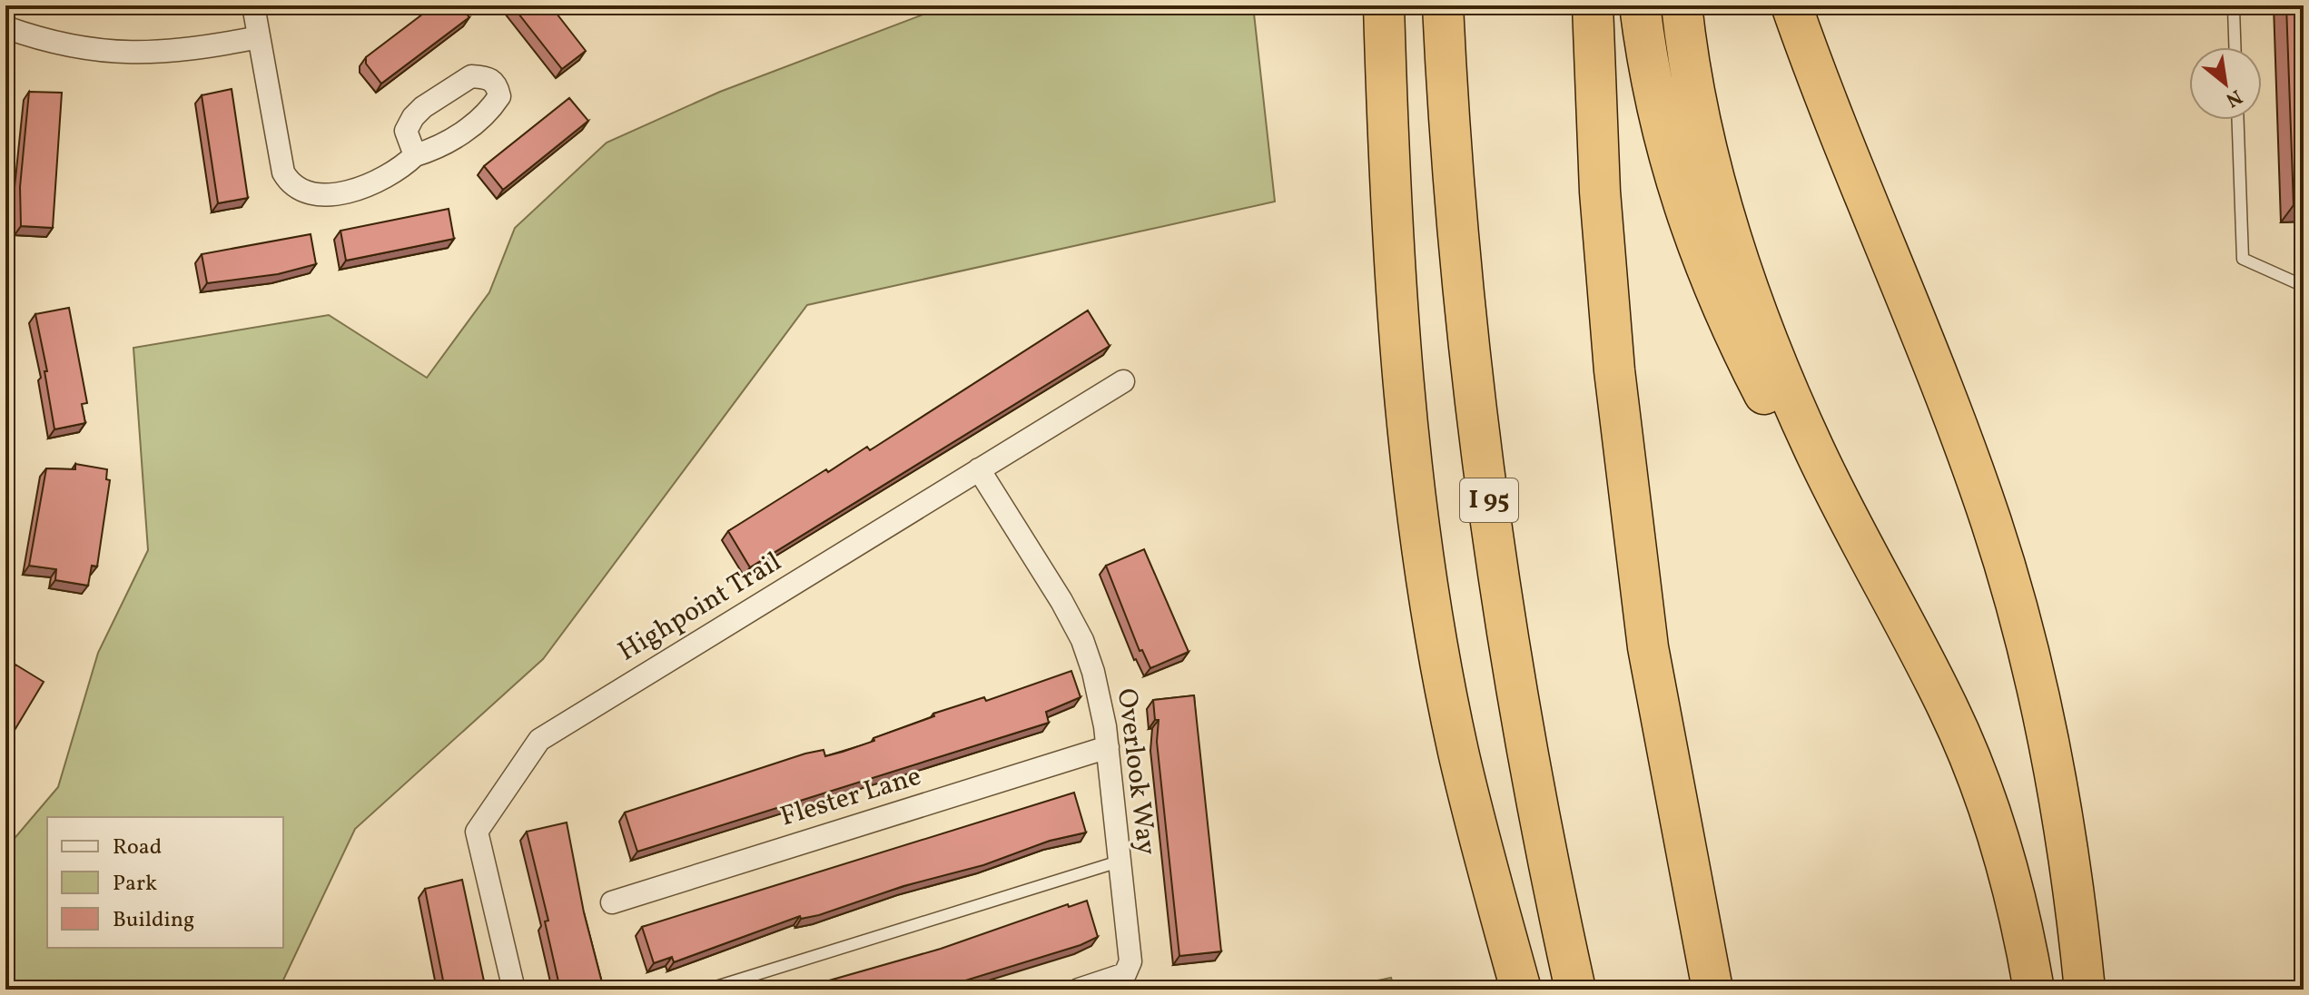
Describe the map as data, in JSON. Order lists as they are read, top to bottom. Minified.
{"streets":{"highway":["I 95"],"street":["Highpoint Trail","Overlook Way","Flester Lane"]},"crossings":[["Highpoint Trail","Overlook Way"],["Overlook Way","Flester Lane"]],"legend":["Road","Park","Building"],"north":"bottom right"}
